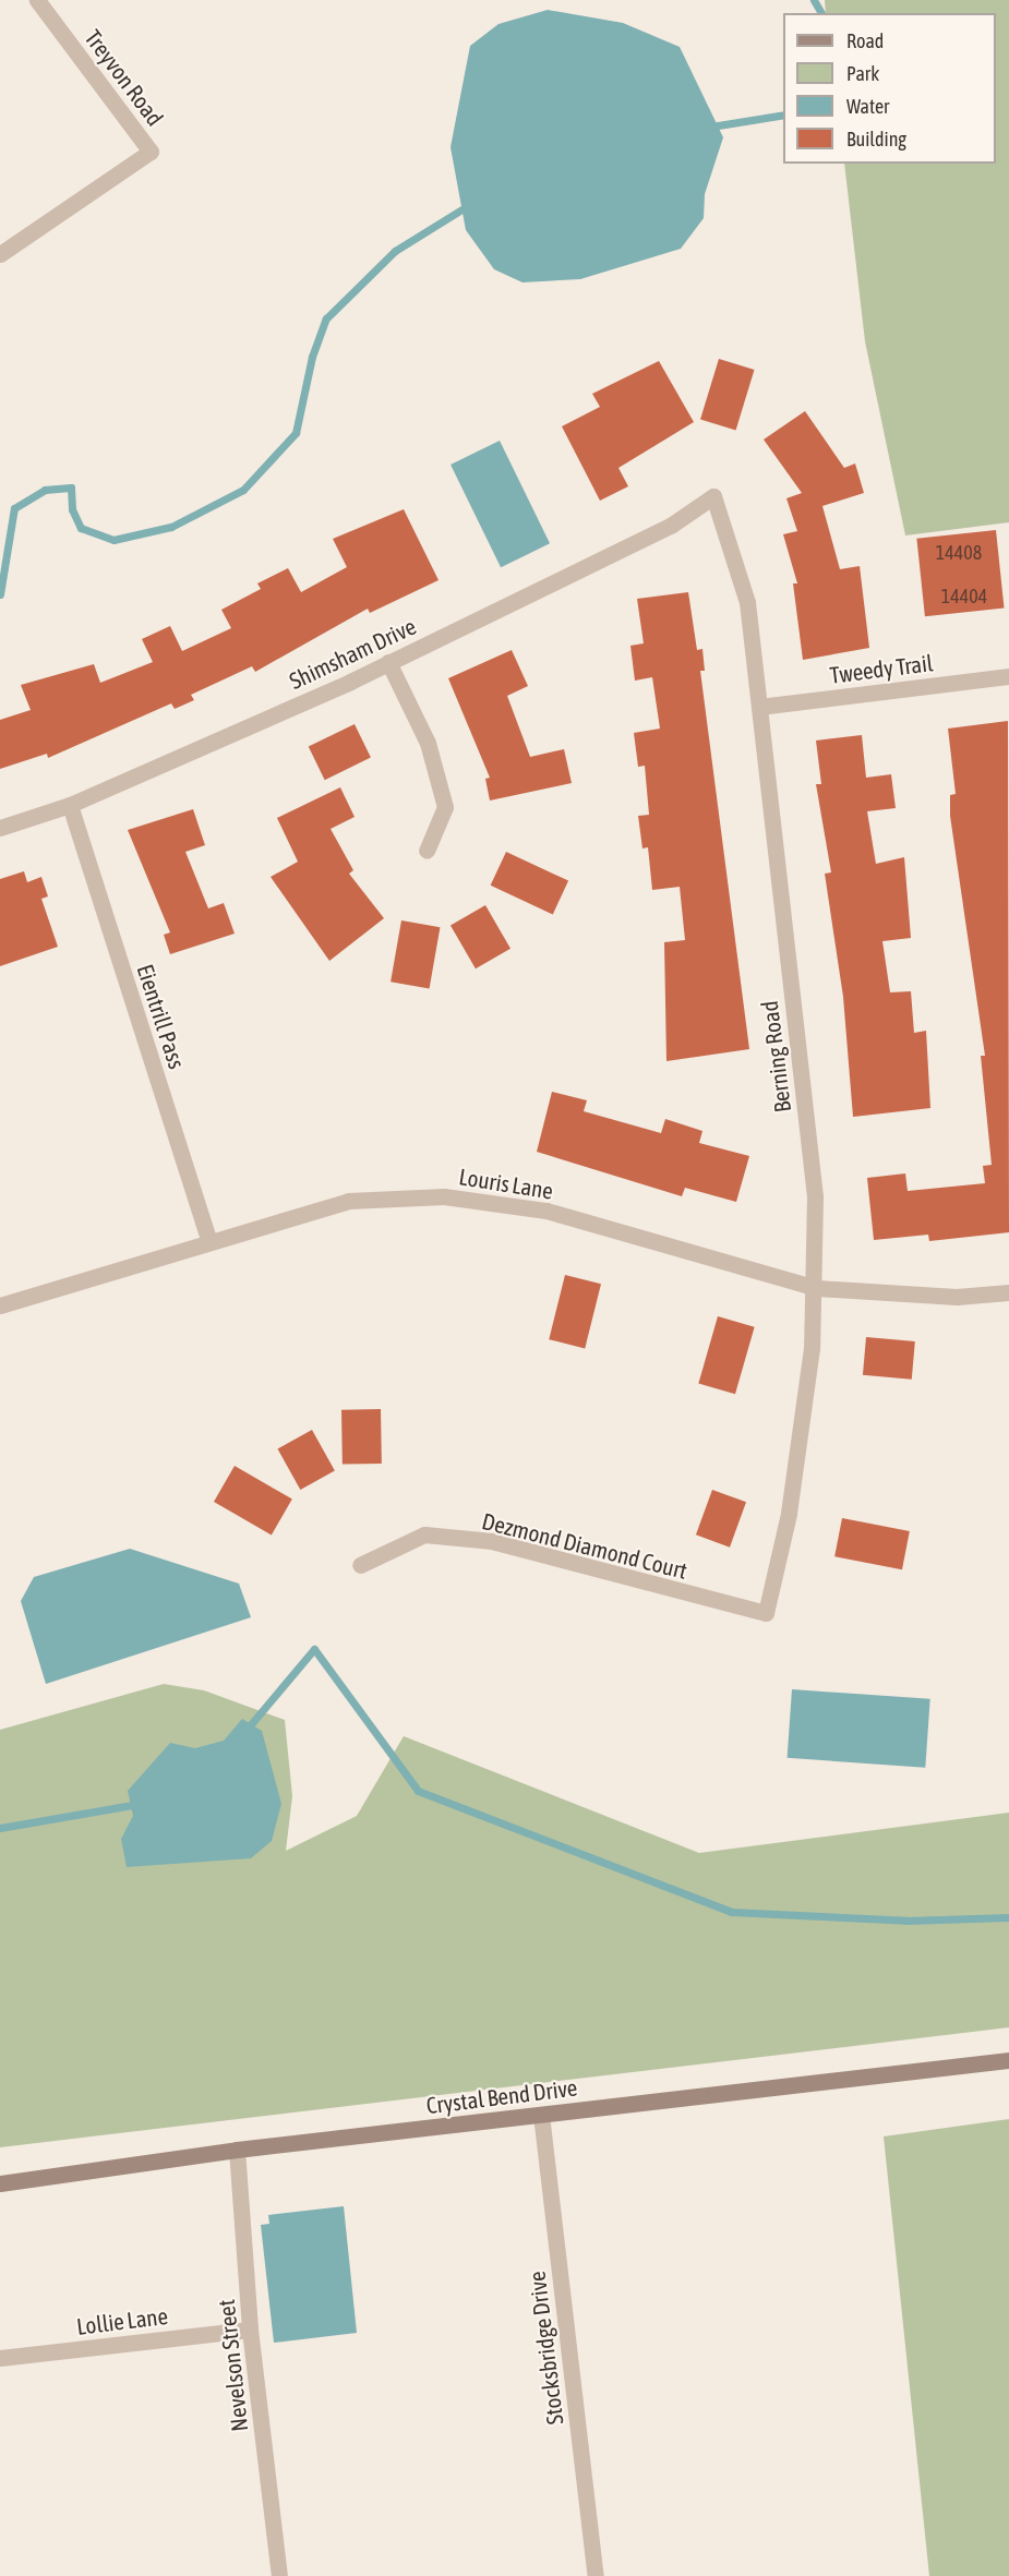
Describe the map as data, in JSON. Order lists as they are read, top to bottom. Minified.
{"streets":{"street":["Treyvon Road","Shimsham Drive","Tweedy Trail","Eientrill Pass","Berning Road","Louris Lane","Dezmond Diamond Court","Crystal Bend Drive","Lollie Lane","Stocksbridge Drive","Nevelson Street"]},"crossings":[["Shimsham Drive","Eientrill Pass"],["Shimsham Drive","Berning Road"],["Tweedy Trail","Berning Road"],["Eientrill Pass","Louris Lane"],["Berning Road","Louris Lane"],["Berning Road","Dezmond Diamond Court"],["Crystal Bend Drive","Stocksbridge Drive"],["Crystal Bend Drive","Nevelson Street"],["Lollie Lane","Nevelson Street"]],"house_numbers":["14408","14404"],"legend":["Road","Park","Water","Building"]}
